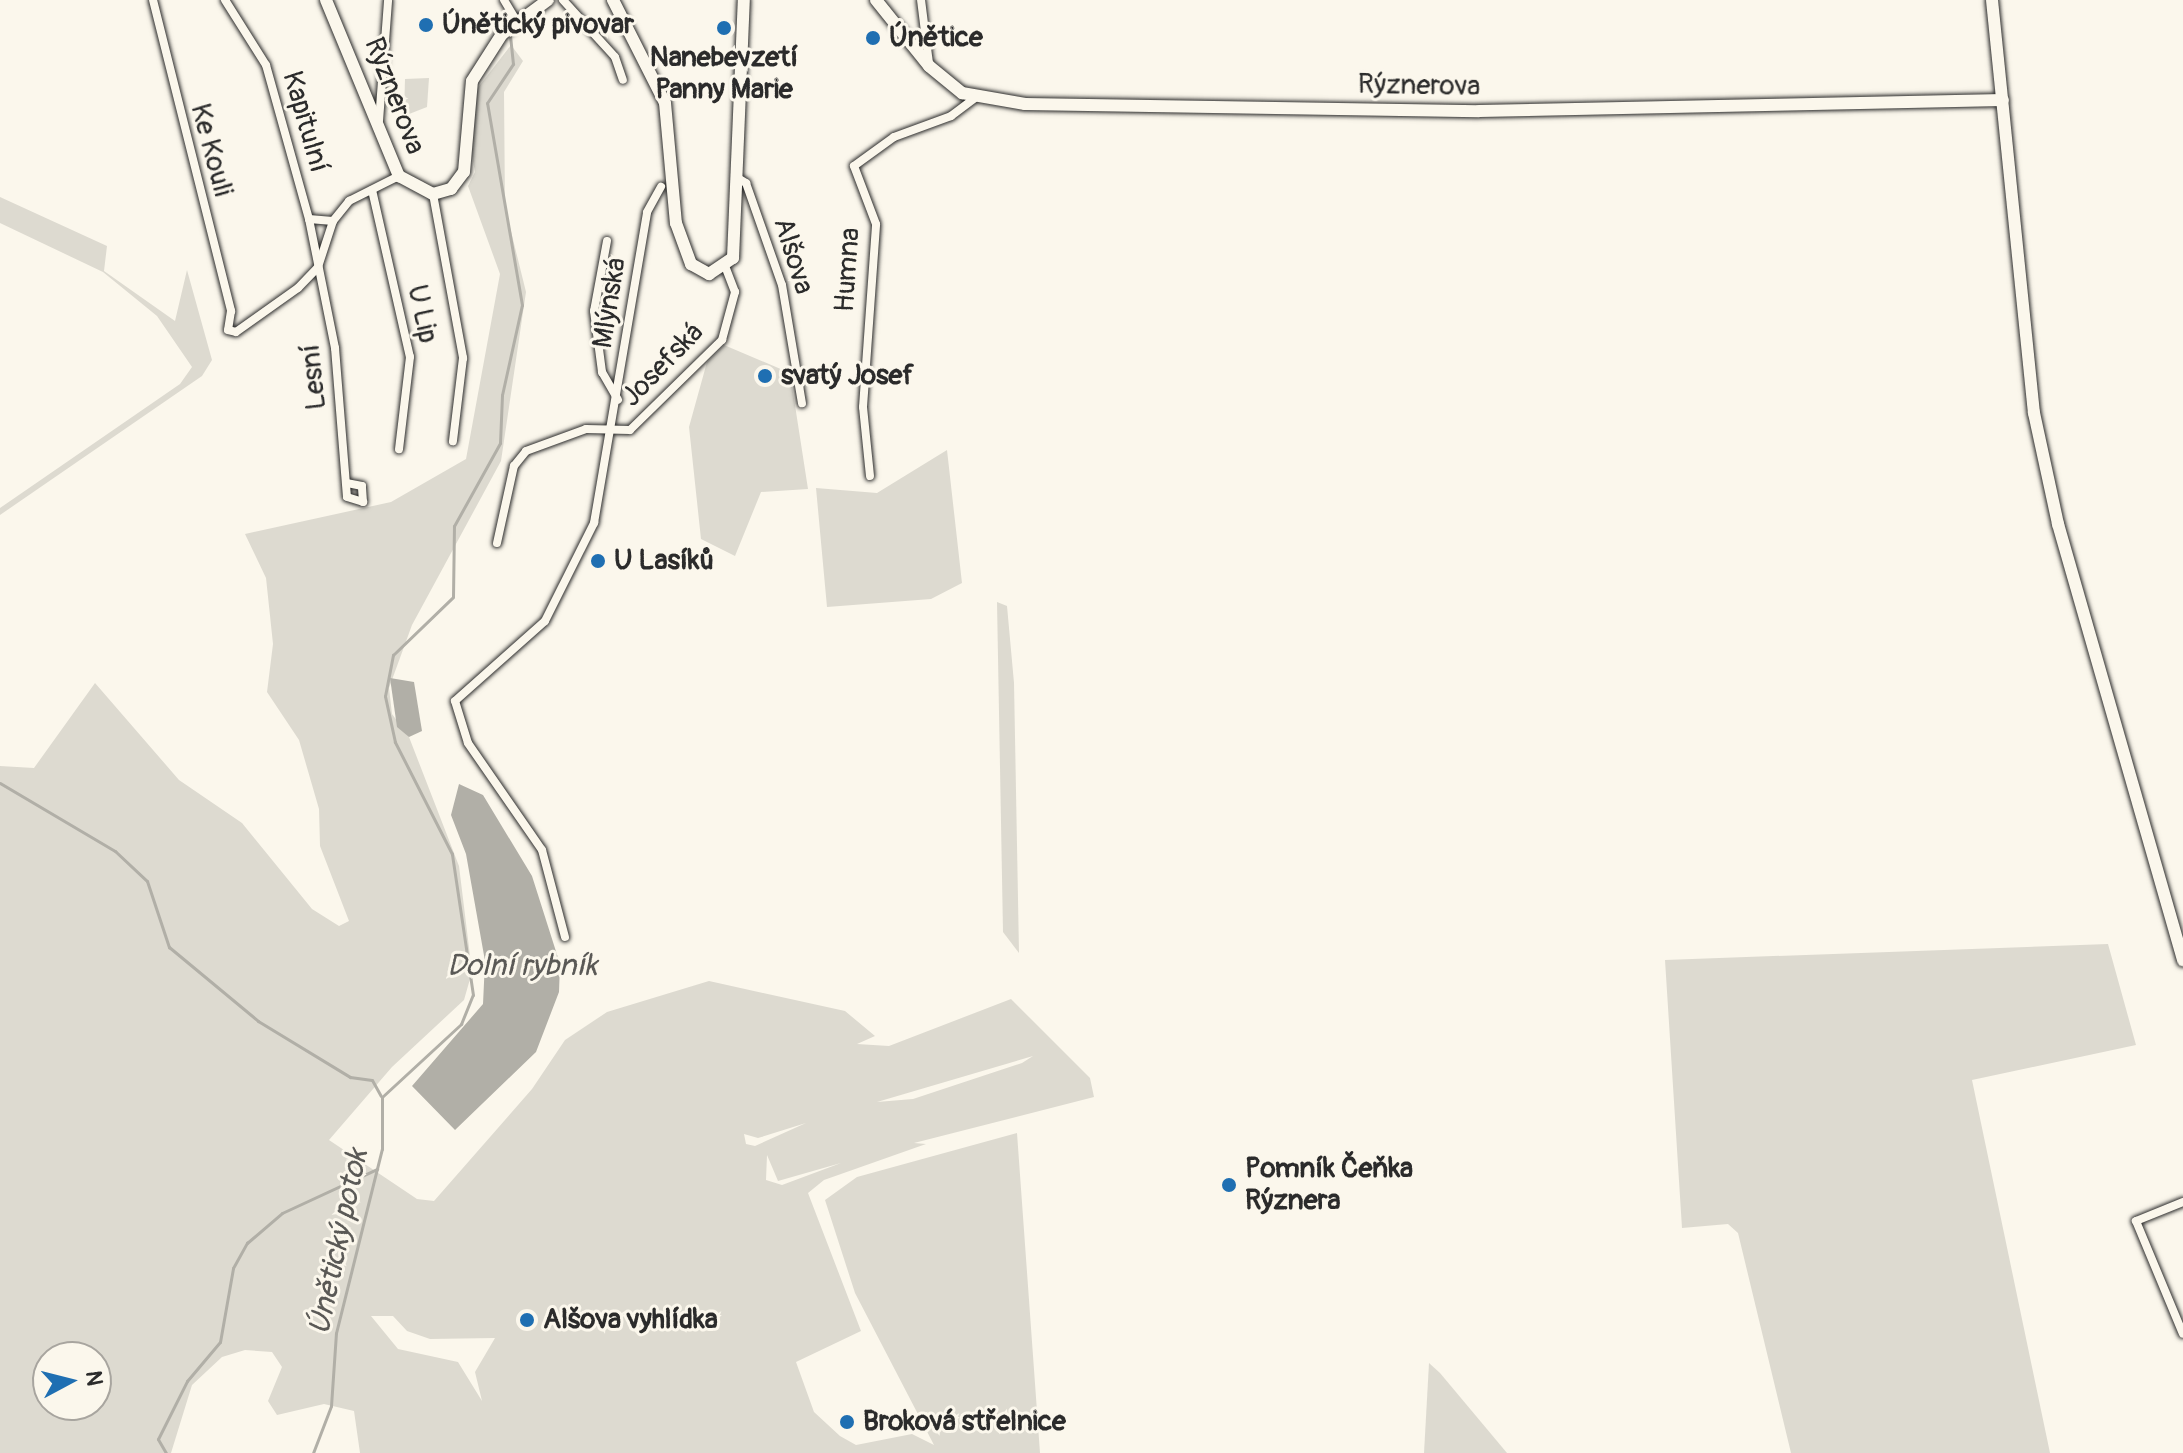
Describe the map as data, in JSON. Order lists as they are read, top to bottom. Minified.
{"streets":{"street":["Rýznerova","Kapitulní","Ke Kouli","Alšova","Humna","Mlýnská","U Lip","Josefská","Lesní"]},"crossings":[["Rýznerova","Humna"],["Kapitulní","Lesní"],["Mlýnská","Josefská"]],"water":["Dolní rybník","Únětický potok"],"places":["Únětický pivovar","Nanebevzetí Panny Marie","Únětice","svatý Josef","U Lasíků","Pomník Čeňka Rýznera","Alšova vyhlídka","Broková střelnice"],"north":"right"}
